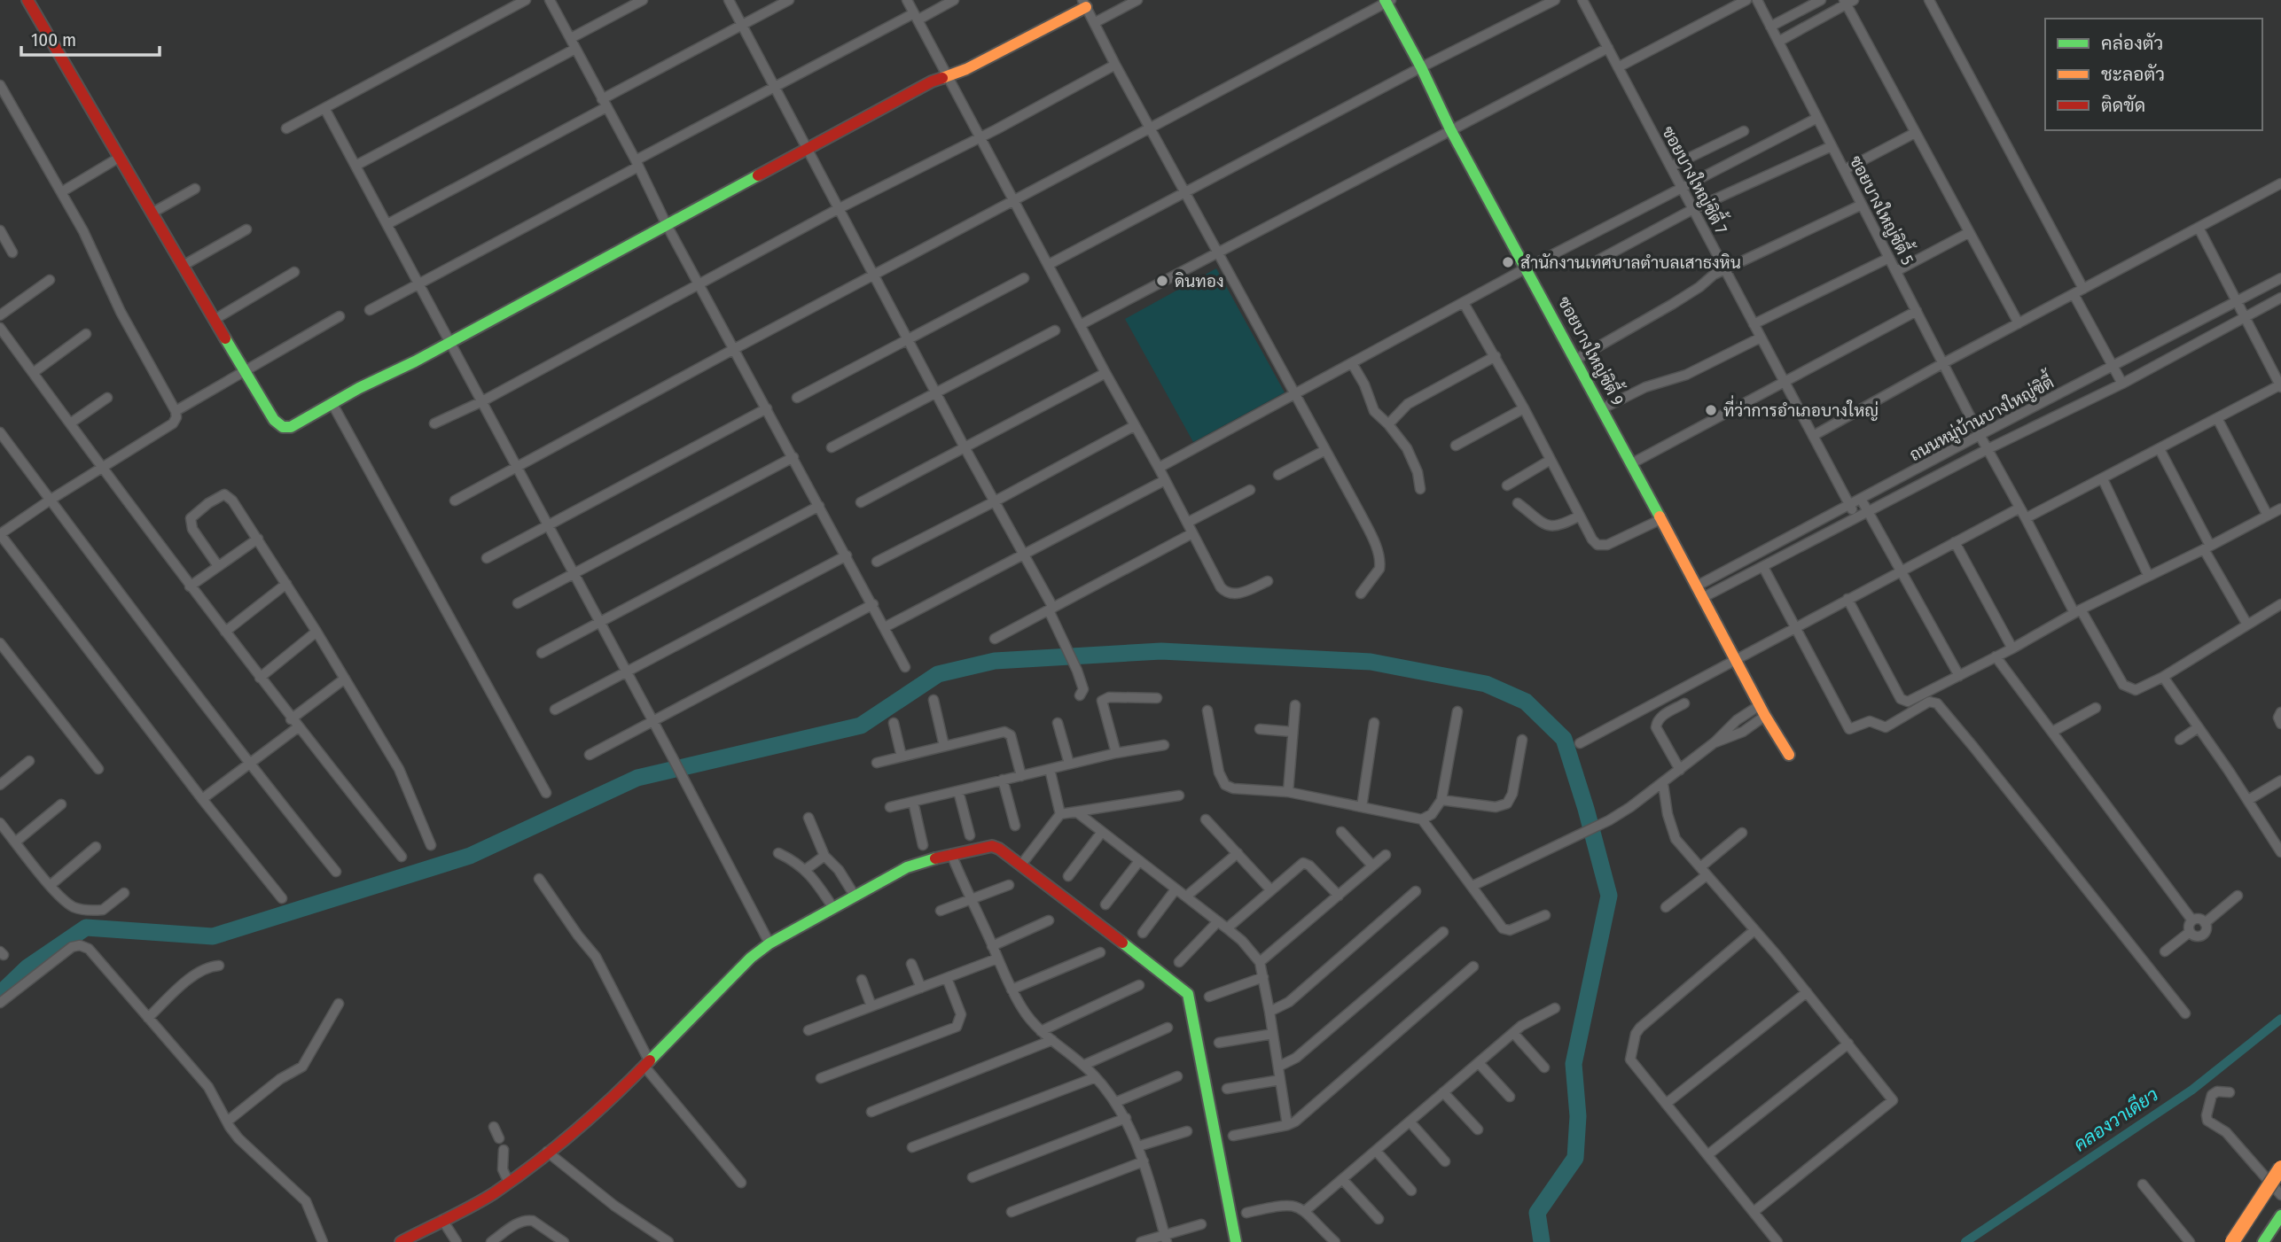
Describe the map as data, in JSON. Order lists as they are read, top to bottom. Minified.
{"streets":{"main road":["ซอยบางใหญ่ซิตี้ 9"],"street":["ซอยบางใหญ่ซิตี้ 7","ซอยบางใหญ่ซิตี้ 5","ถนนหมู่บ้านบางใหญ่ซิตี้"]},"crossings":[["ซอยบางใหญ่ซิตี้ 7","ถนนหมู่บ้านบางใหญ่ซิตี้"],["ซอยบางใหญ่ซิตี้ 5","ถนนหมู่บ้านบางใหญ่ซิตี้"],["ซอยบางใหญ่ซิตี้ 9","ถนนหมู่บ้านบางใหญ่ซิตี้"]],"water":["คลองวาเดียว"],"places":["สำนักงานเทศบาลตำบลเสาธงหิน","ดินทอง","ที่ว่าการอำเภอบางใหญ่"],"legend":["คล่องตัว","ชะลอตัว","ติดขัด"],"scale_bar":"100 m"}
